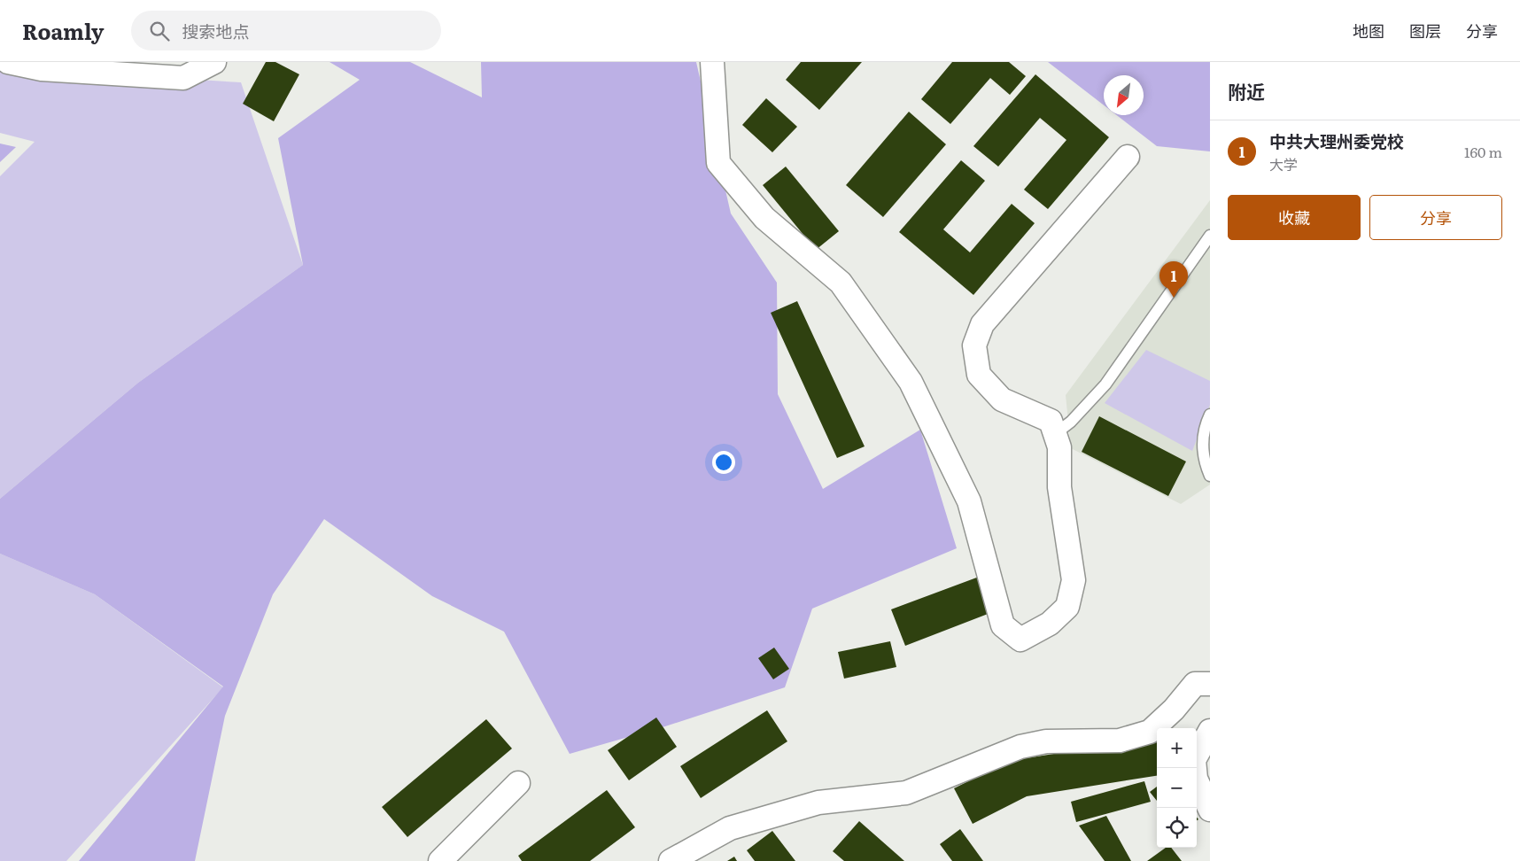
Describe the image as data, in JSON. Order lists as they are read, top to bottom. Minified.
{"north":"bottom left","page":{"header":"Roamly","search":"搜索地点","nav":["地图","图层","分享"],"heading":"附近","list":[{"mark":"1","name":"中共大理州委党校","note":"大学","value":"160 m"}],"buttons":["收藏","分享"],"pins":"1","map_buttons":["+","−"]}}
